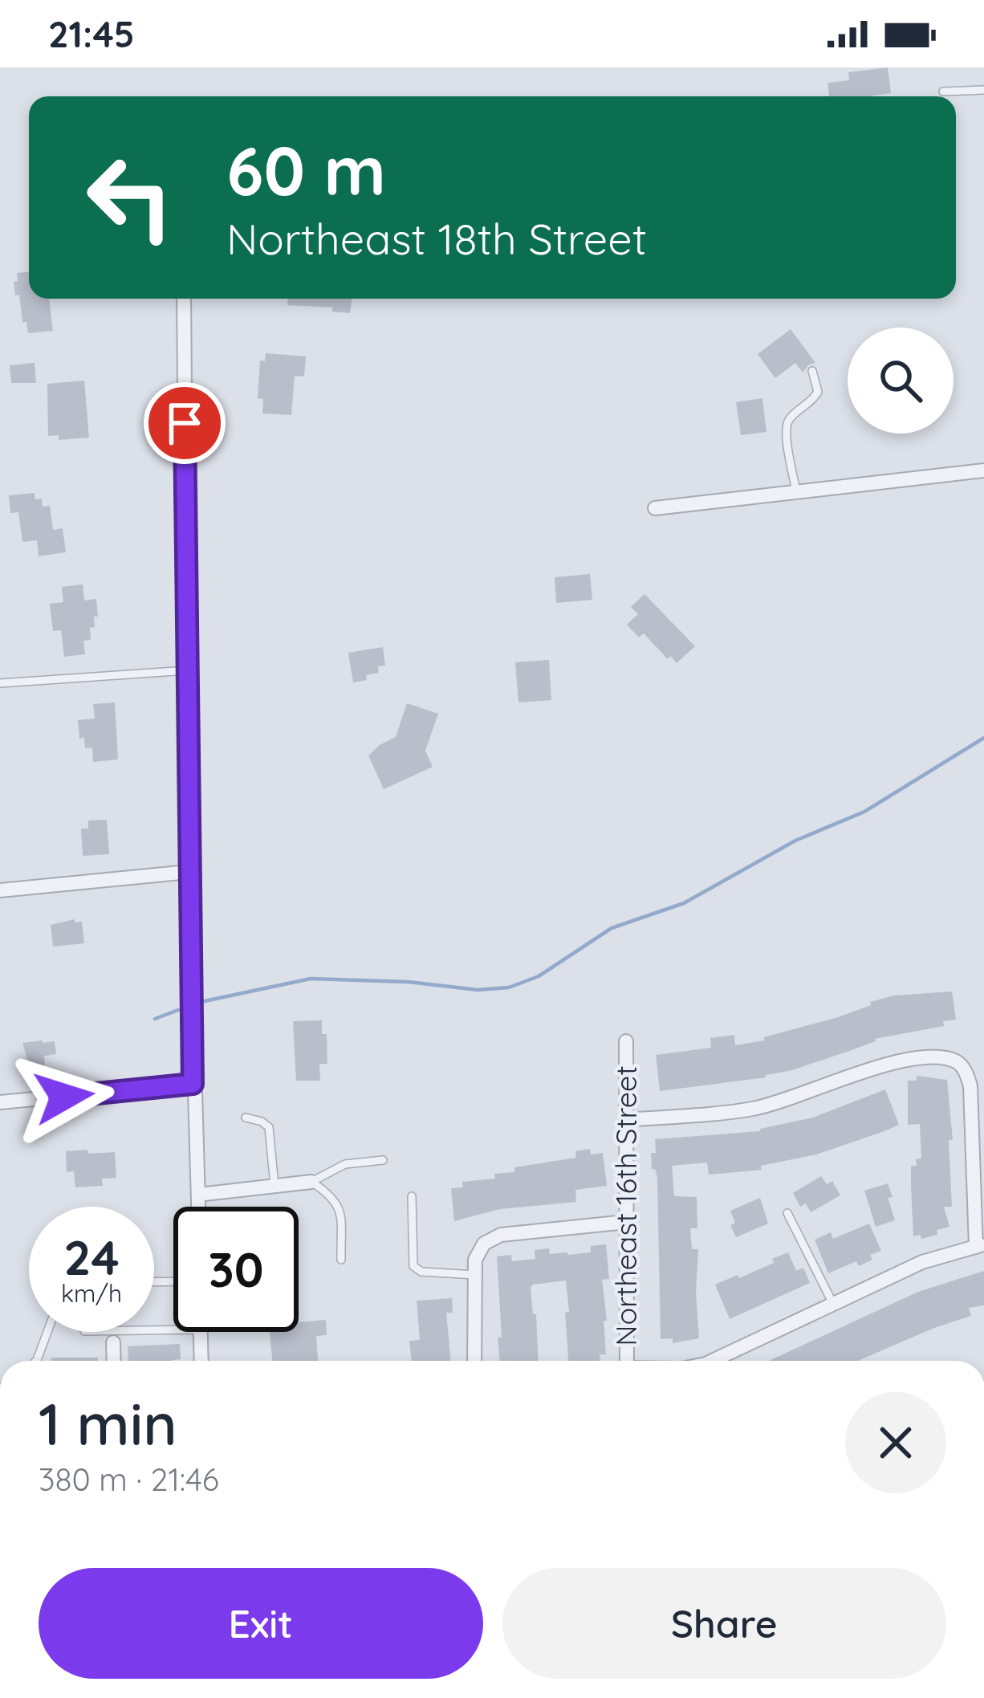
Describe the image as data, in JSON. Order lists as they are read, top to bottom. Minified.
{"streets":{"street":["Northeast 16th Street"]},"page":{"status":"21:45","turn":["60 m","Northeast 18th Street"],"speed":"24 km/h","limit":"30","heading":["1 min","380 m · 21:46"],"buttons":["Exit","Share"]}}
